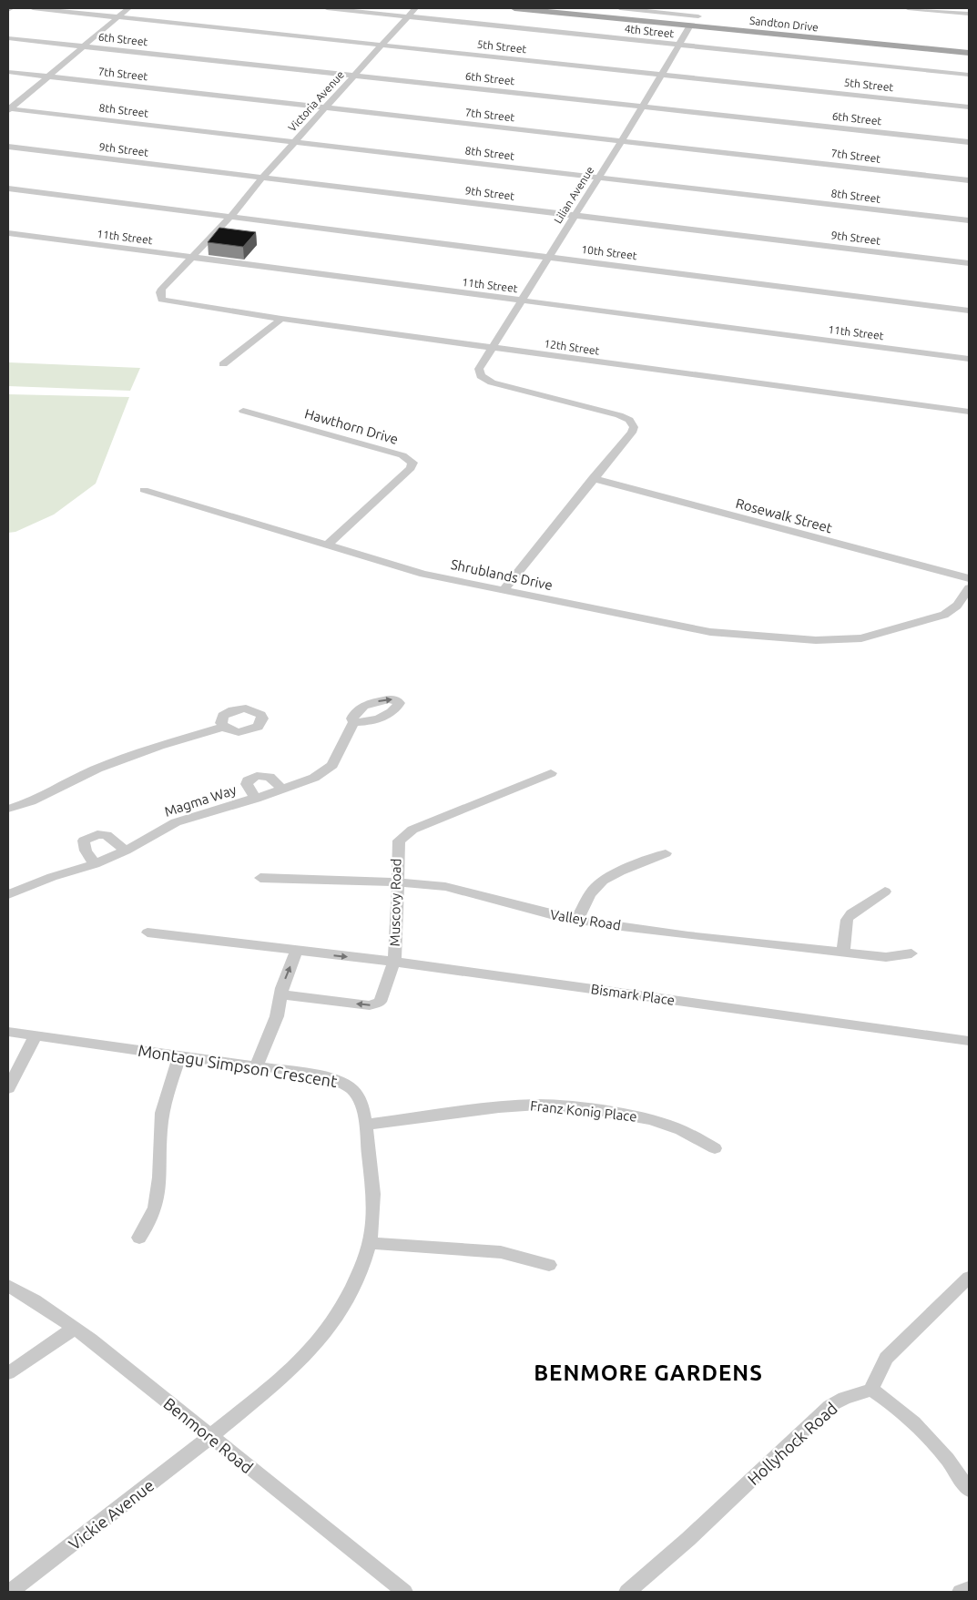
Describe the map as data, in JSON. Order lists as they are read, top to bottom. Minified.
{"streets":{"main road":["Sandton Drive"],"street":["4th Street","6th Street","5th Street","7th Street","Victoria Avenue","8th Street","9th Street","Lilian Avenue","11th Street","10th Street","12th Street","Hawthorn Drive","Rosewalk Street","Shrublands Drive","Magma Way","Muscovy Road","Valley Road","Bismark Place","Montagu Simpson Crescent","Franz Konig Place","Benmore Road","Hollyhock Road","Vickie Avenue"]},"crossings":[["Sandton Drive","Lilian Avenue"],["4th Street","Victoria Avenue"],["4th Street","Lilian Avenue"],["6th Street","Victoria Avenue"],["6th Street","Lilian Avenue"],["5th Street","Victoria Avenue"],["5th Street","Lilian Avenue"],["7th Street","Victoria Avenue"],["7th Street","Lilian Avenue"],["Victoria Avenue","8th Street"],["Victoria Avenue","9th Street"],["Victoria Avenue","11th Street"],["Victoria Avenue","10th Street"],["Victoria Avenue","12th Street"],["8th Street","Lilian Avenue"],["9th Street","Lilian Avenue"],["Lilian Avenue","11th Street"],["Lilian Avenue","10th Street"],["Lilian Avenue","12th Street"],["Hawthorn Drive","Shrublands Drive"],["Muscovy Road","Valley Road"],["Muscovy Road","Bismark Place"],["Montagu Simpson Crescent","Franz Konig Place"],["Montagu Simpson Crescent","Benmore Road"],["Montagu Simpson Crescent","Vickie Avenue"],["Benmore Road","Vickie Avenue"]],"districts":["BENMORE GARDENS"]}
